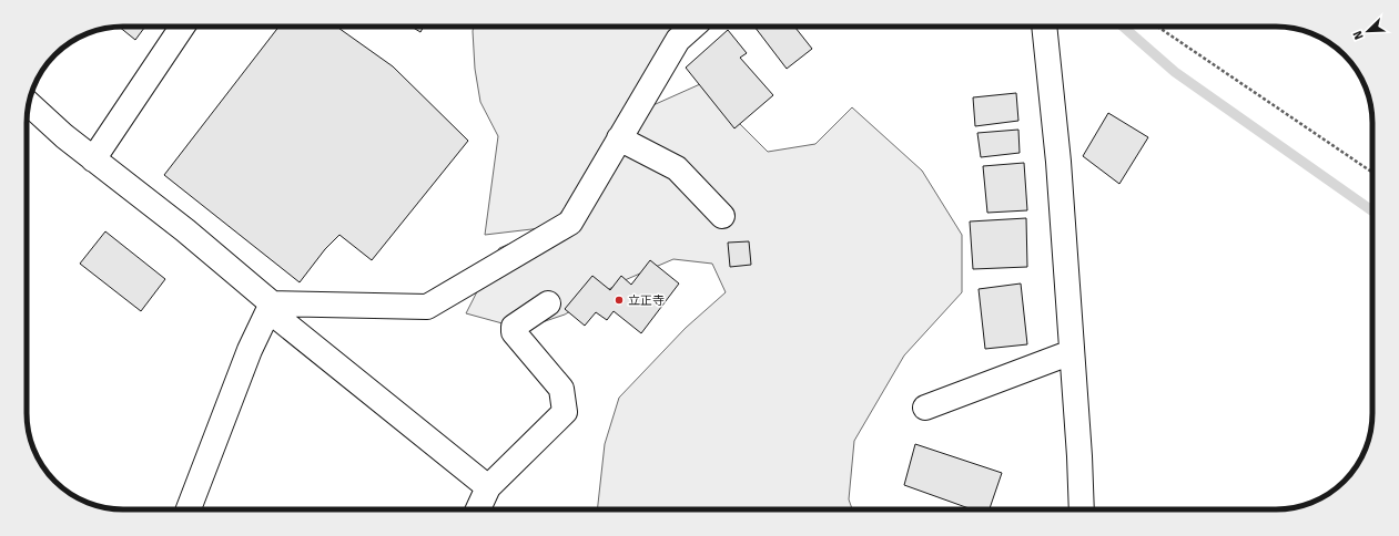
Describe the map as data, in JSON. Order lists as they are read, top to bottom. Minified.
{"places":["立正寺"],"north":"bottom left"}
